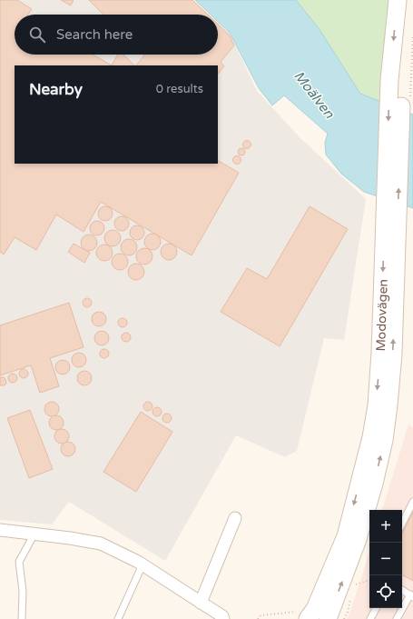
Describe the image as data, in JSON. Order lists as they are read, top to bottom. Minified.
{"streets":{"main road":["Modovägen"]},"water":["Moälven"],"page":{"search":"Search here","heading":["Nearby","0 results"],"map_buttons":["+","−"]}}
